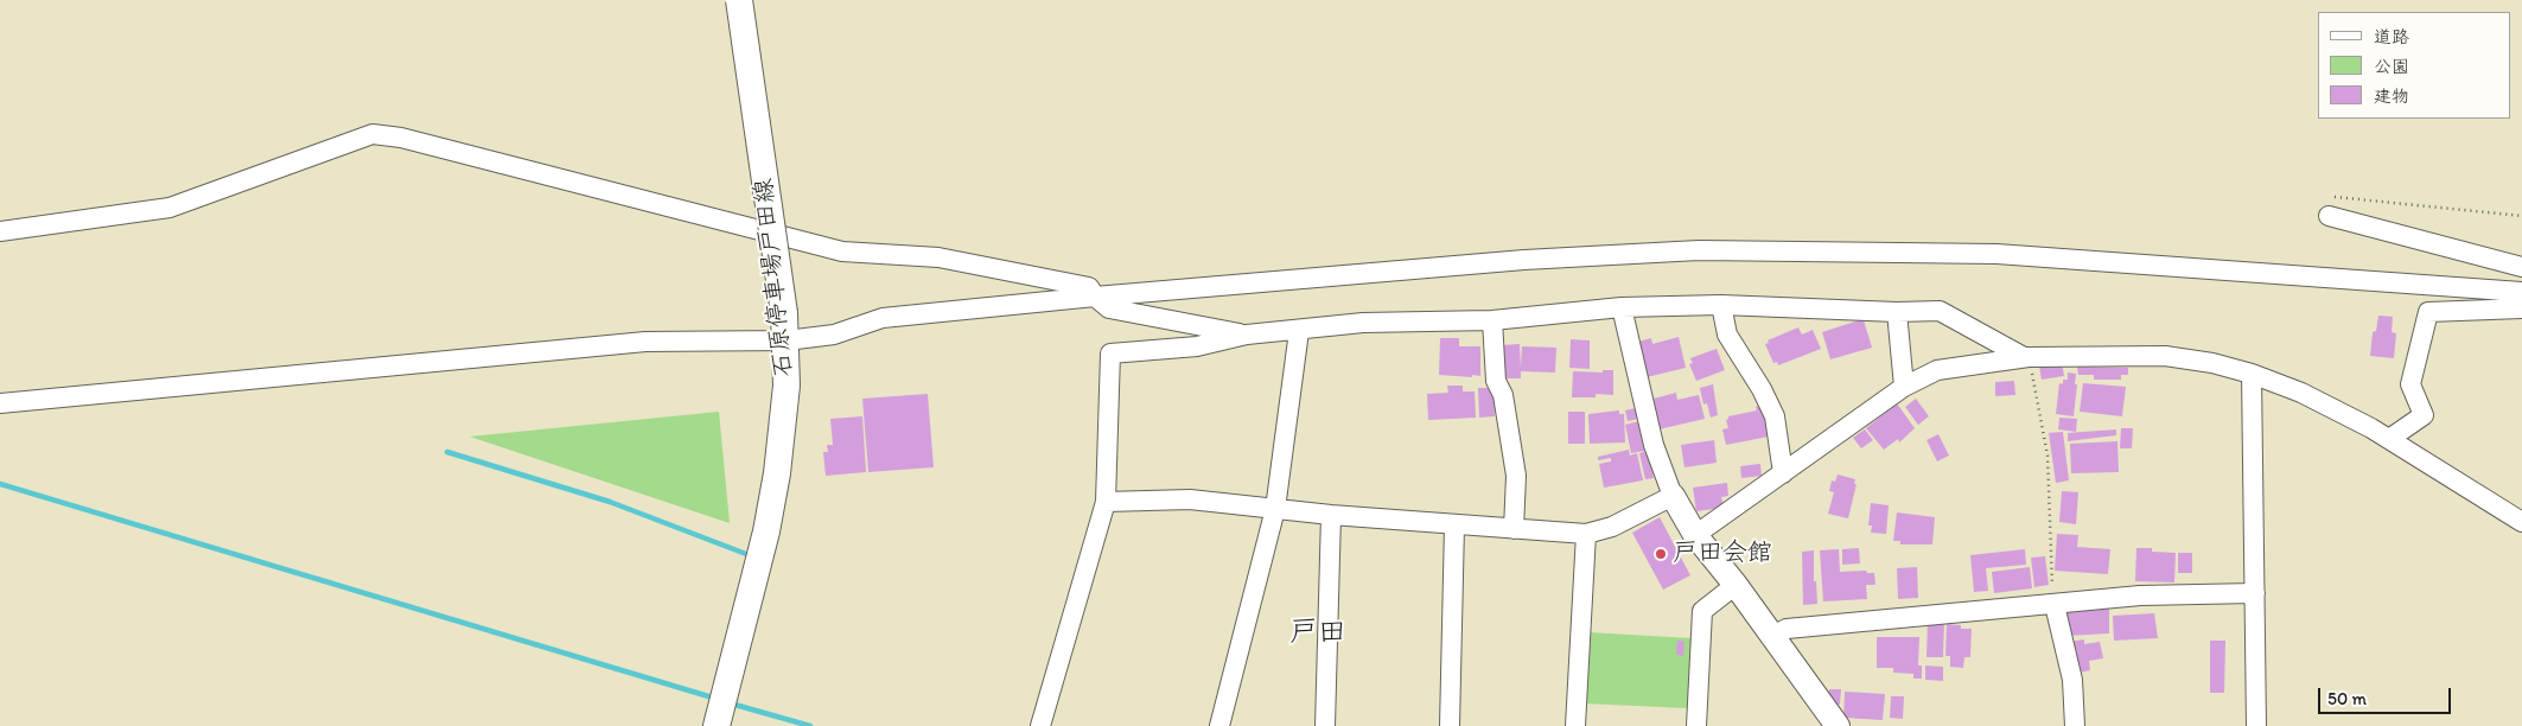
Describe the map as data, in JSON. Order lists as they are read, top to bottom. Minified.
{"streets":{"main road":["石原停車場戸田線"]},"districts":["戸田"],"places":["戸田会館"],"legend":["道路","公園","建物"],"scale_bar":"50 m"}
